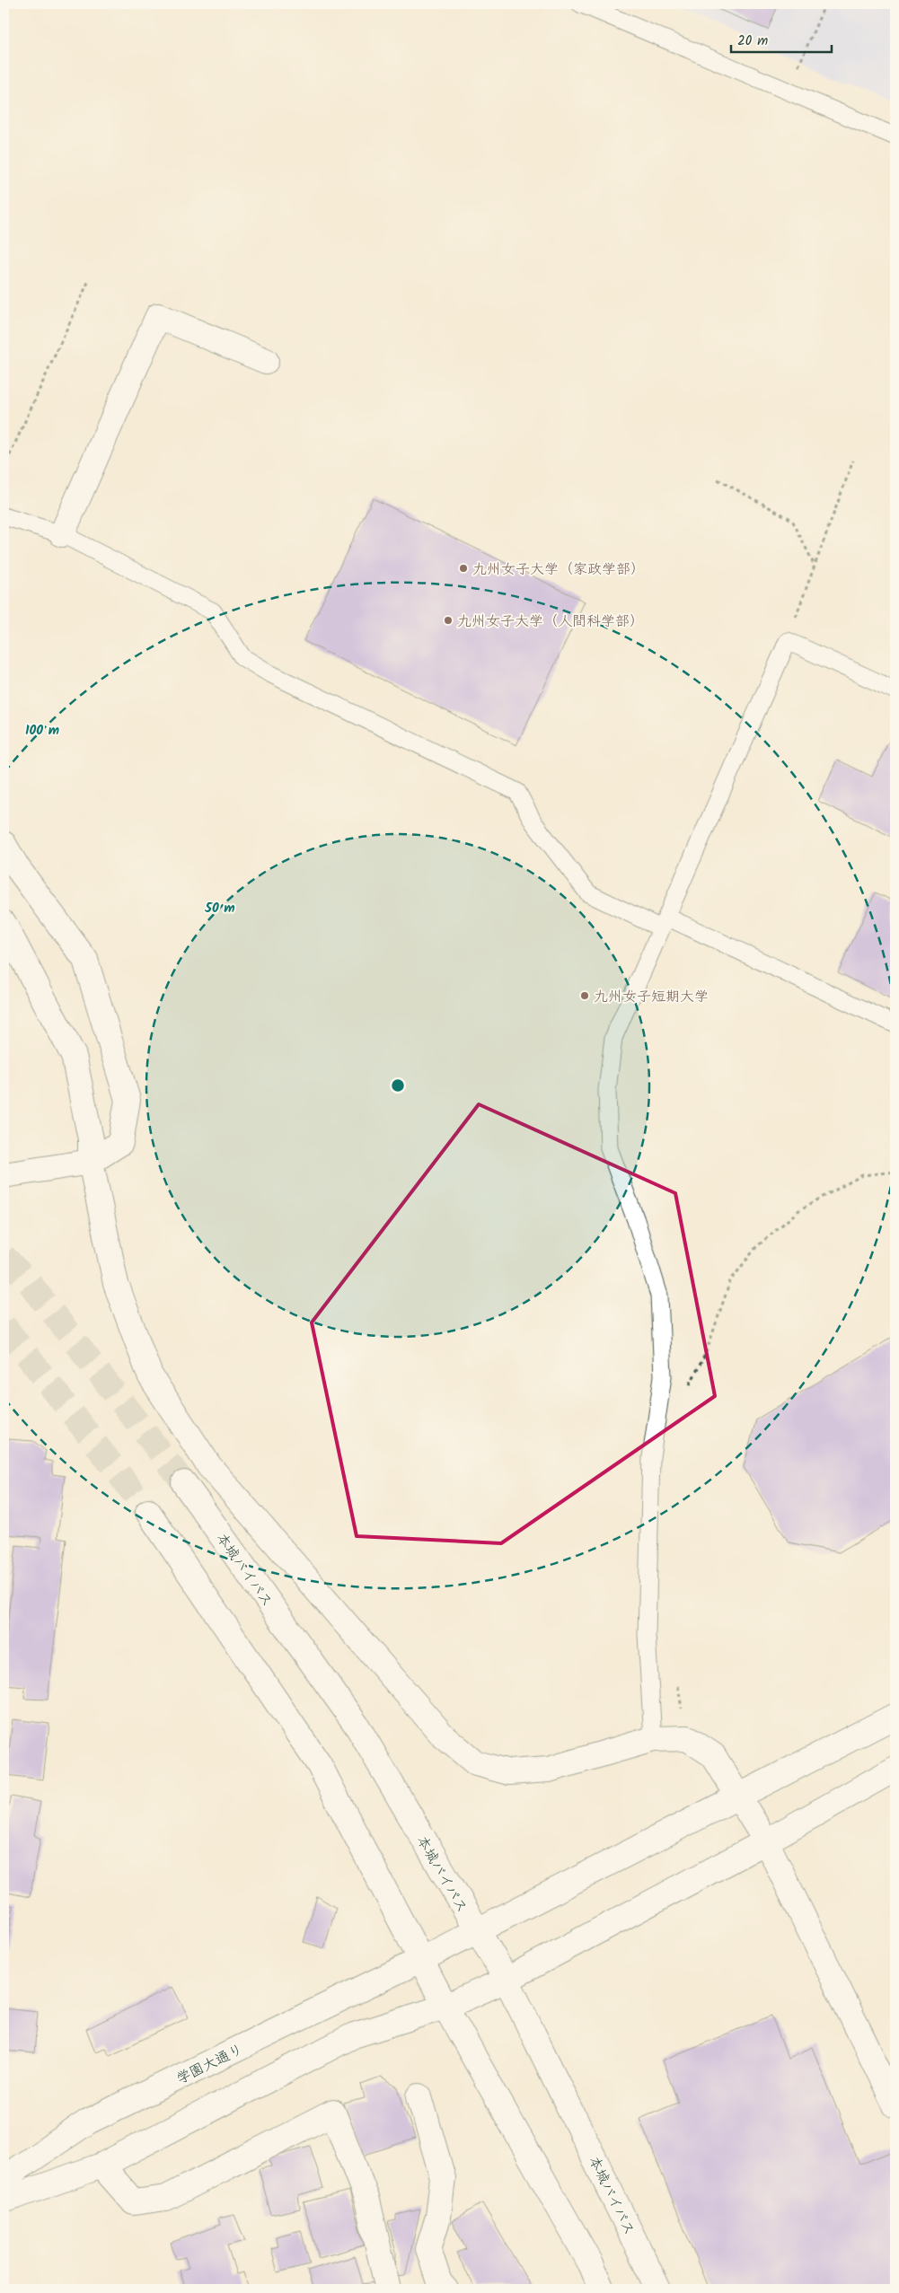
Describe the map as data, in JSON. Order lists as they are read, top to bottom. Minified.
{"streets":{"main road":["本城バイパス","学園大通り"]},"crossings":[["本城バイパス","学園大通り"]],"places":["九州女子大学（家政学部）","九州女子大学（人間科学部）","九州女子短期大学"],"scale_bar":"20 m","rings":["100 m","50 m"]}
